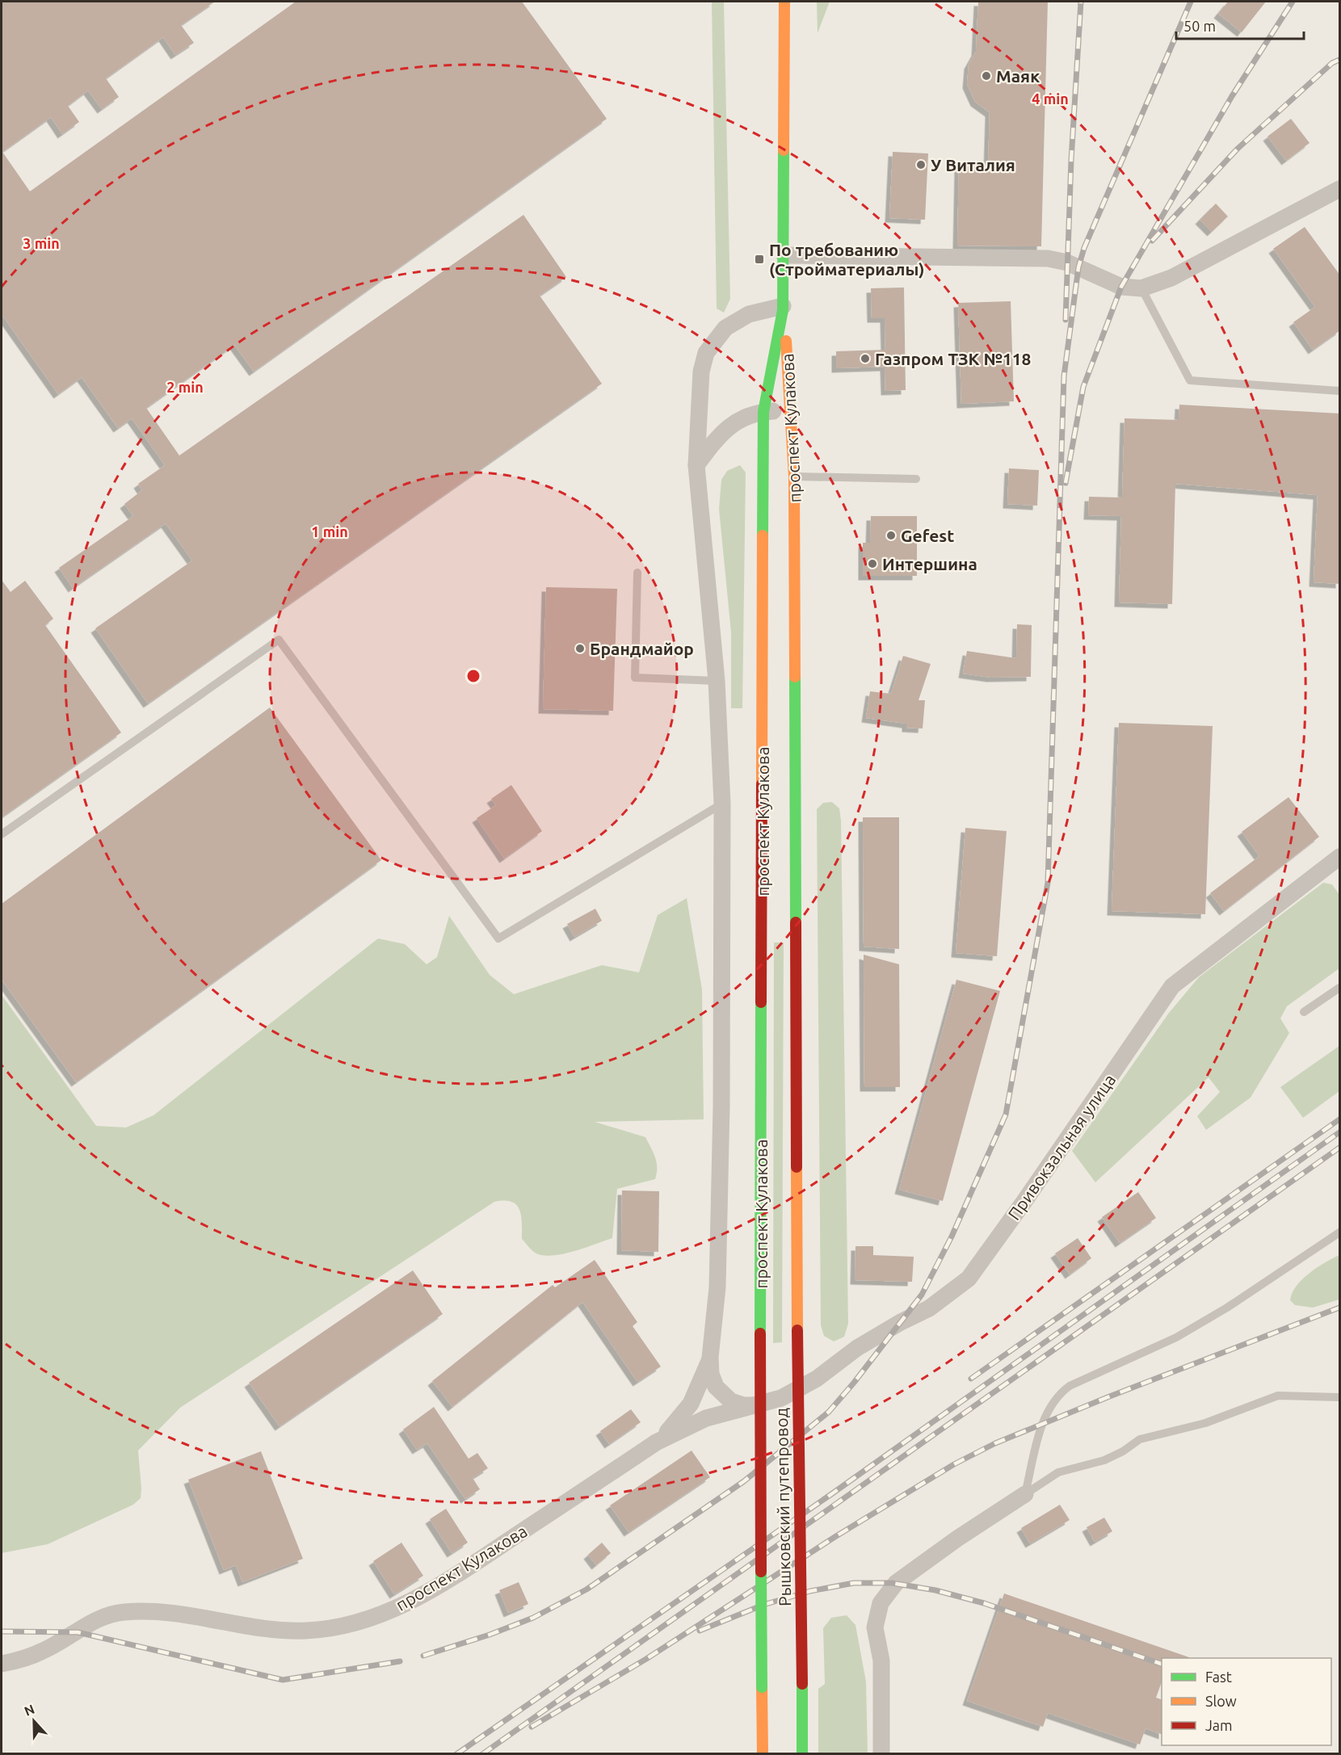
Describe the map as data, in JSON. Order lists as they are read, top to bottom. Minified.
{"streets":{"main road":["проспект Кулакова","Рышковский путепровод"],"street":["Привокзальная улица"]},"crossings":[["проспект Кулакова","Привокзальная улица"],["проспект Кулакова","Рышковский путепровод"]],"places":{"other":["Маяк","У Виталия","Газпром ТЗК №118","Gefest","Интершина","Брандмайор"],"transit":["По требованию (Стройматериалы)"]},"legend":["Fast","Slow","Jam"],"scale_bar":"50 m","north":"top","rings":["4 min","3 min","2 min","1 min"]}
